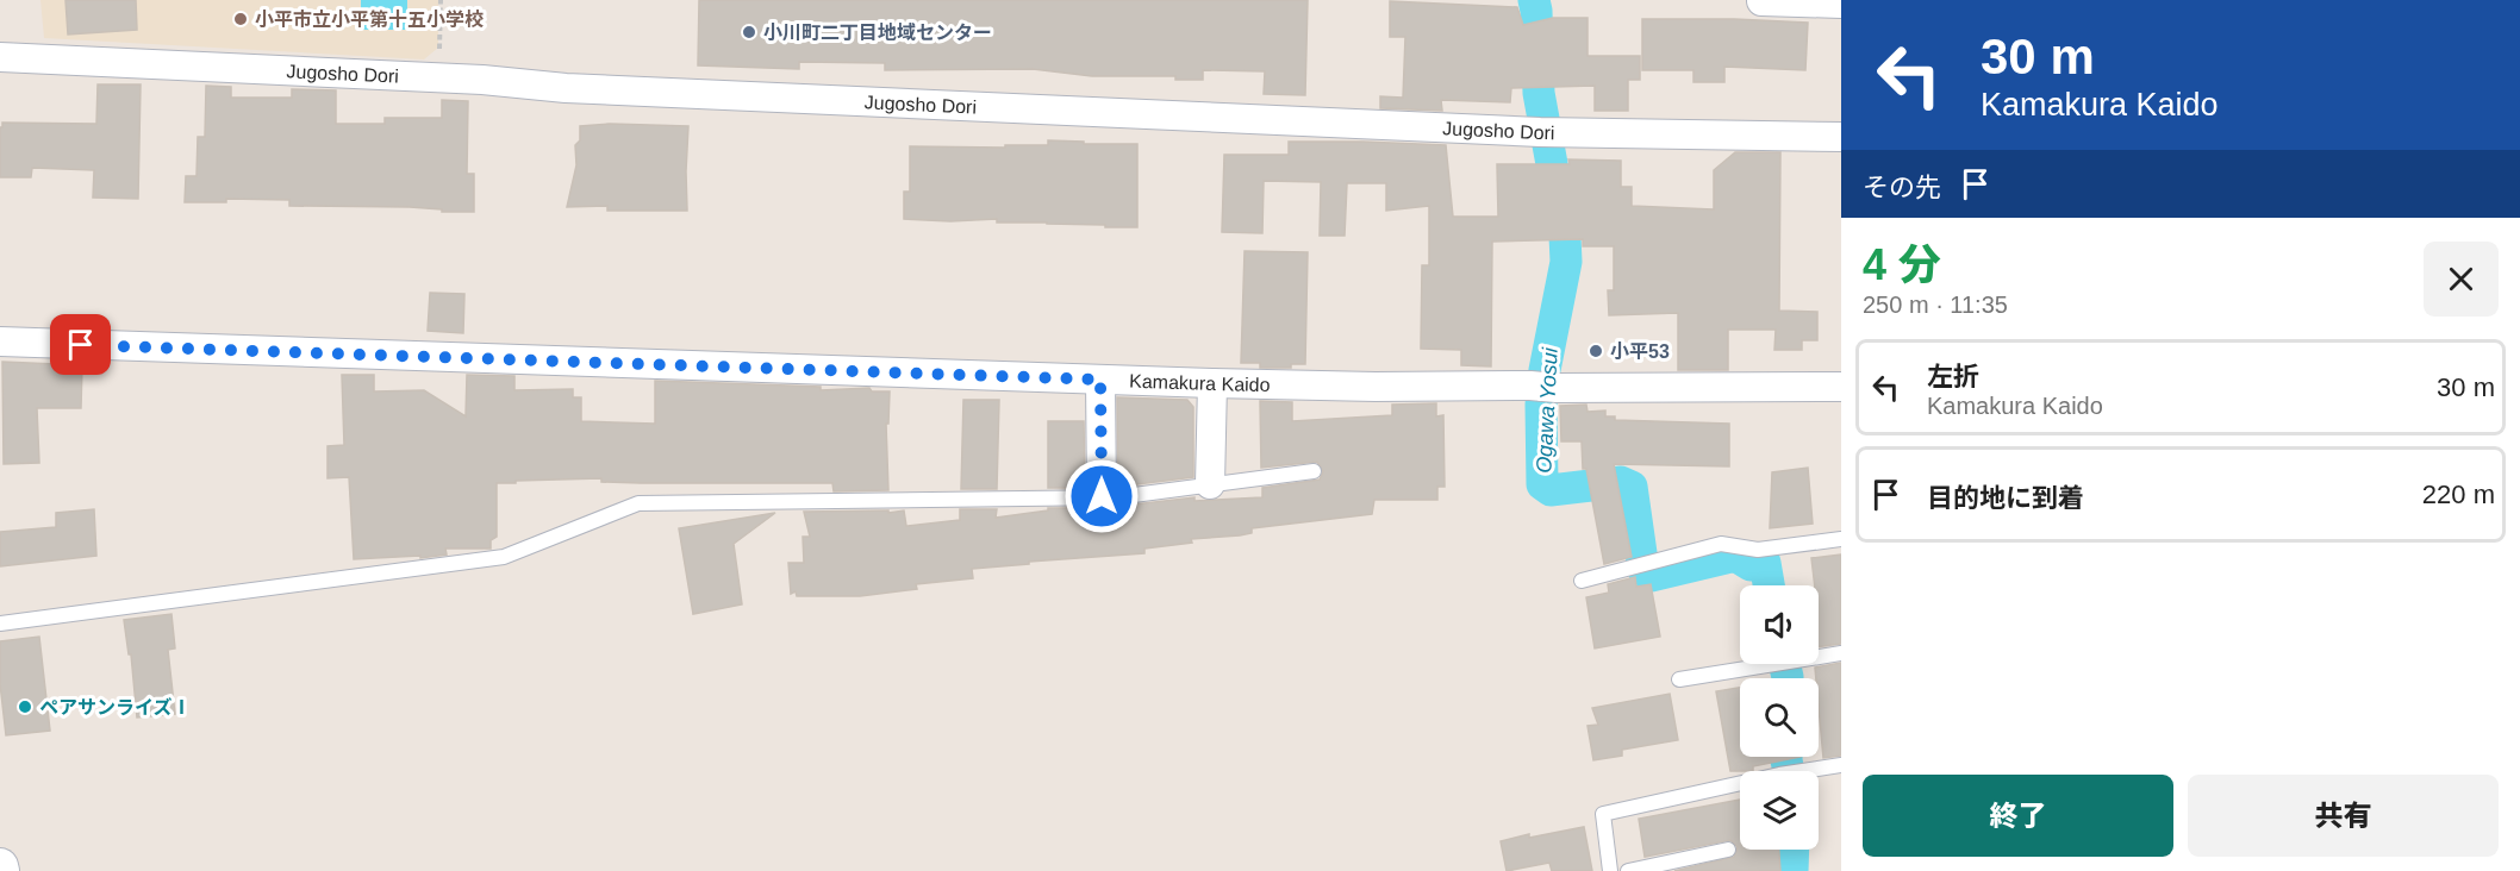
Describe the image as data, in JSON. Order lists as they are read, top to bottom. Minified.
{"streets":{"street":["Jugosho Dori","Kamakura Kaido"]},"water":["Ogawa Yosui"],"places":["小平市立小平第十五小学校","小川町二丁目地域センター","小平53","ペアサンライズⅠ"],"page":{"turn":["30 m","Kamakura Kaido"],"then":"その先","heading":["4 分","250 m · 11:35"],"list":[{"name":"左折","note":"Kamakura Kaido","value":"30 m"},{"name":"目的地に到着","value":"220 m"}],"buttons":["終了","共有"]}}
